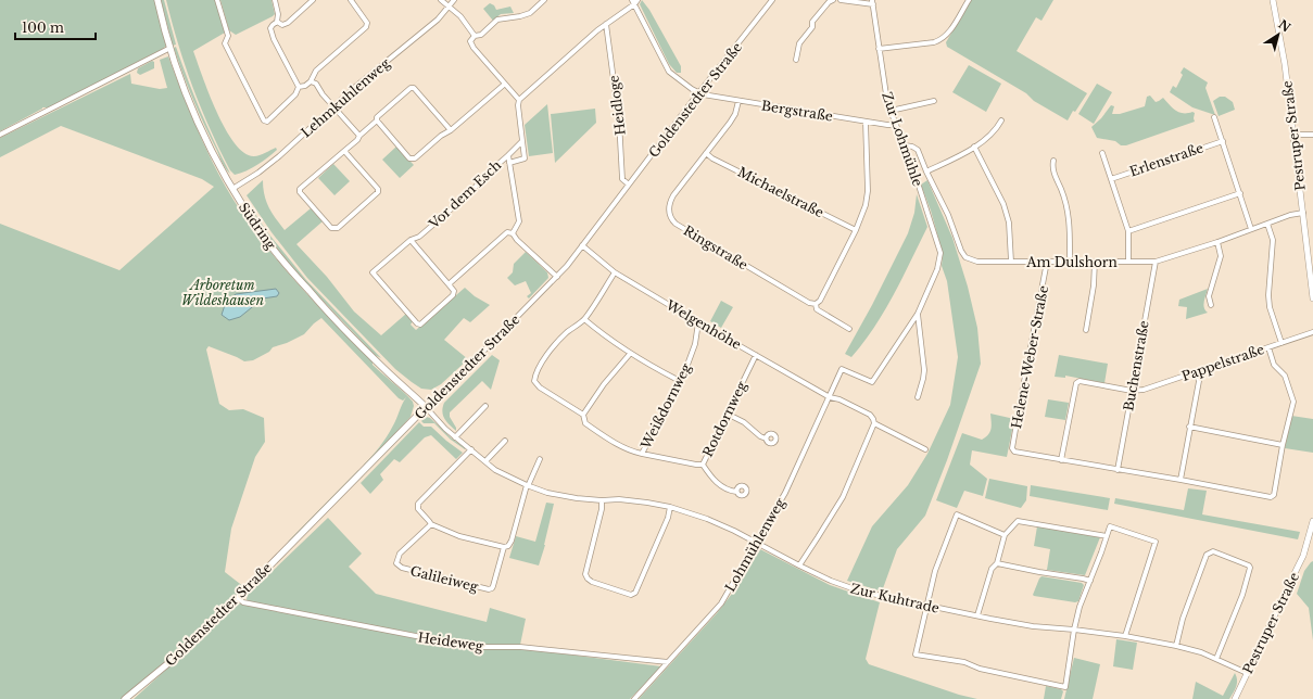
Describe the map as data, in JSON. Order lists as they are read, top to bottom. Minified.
{"streets":{"main road":["Goldenstedter Straße","Südring"],"street":["Lehmkuhlenweg","Heidloge","Bergstraße","Pestruper Straße","Zur Lohmühle","Erlenstraße","Michaelstraße","Vor dem Esch","Ringstraße","Am Dulshorn","Welgenhöhe","Helene-Weber-Straße","Pappelstraße","Buchenstraße","Weißdornweg","Rotdornweg","Lohmühlenweg","Galileiweg","Zur Kuhtrade","Heideweg"]},"crossings":[["Lehmkuhlenweg","Südring"],["Goldenstedter Straße","Heidloge"],["Goldenstedter Straße","Bergstraße"],["Goldenstedter Straße","Südring"],["Goldenstedter Straße","Welgenhöhe"],["Goldenstedter Straße","Zur Kuhtrade"],["Goldenstedter Straße","Heideweg"],["Bergstraße","Zur Lohmühle"],["Bergstraße","Ringstraße"],["Pestruper Straße","Am Dulshorn"],["Pestruper Straße","Zur Kuhtrade"],["Zur Lohmühle","Am Dulshorn"],["Zur Lohmühle","Lohmühlenweg"],["Michaelstraße","Ringstraße"],["Südring","Zur Kuhtrade"],["Am Dulshorn","Helene-Weber-Straße"],["Am Dulshorn","Buchenstraße"],["Welgenhöhe","Weißdornweg"],["Welgenhöhe","Rotdornweg"],["Welgenhöhe","Lohmühlenweg"],["Pappelstraße","Buchenstraße"],["Weißdornweg","Rotdornweg"],["Lohmühlenweg","Zur Kuhtrade"],["Lohmühlenweg","Heideweg"]],"parks":["Arboretum Wildeshausen"],"scale_bar":"100 m","north":"top right"}
